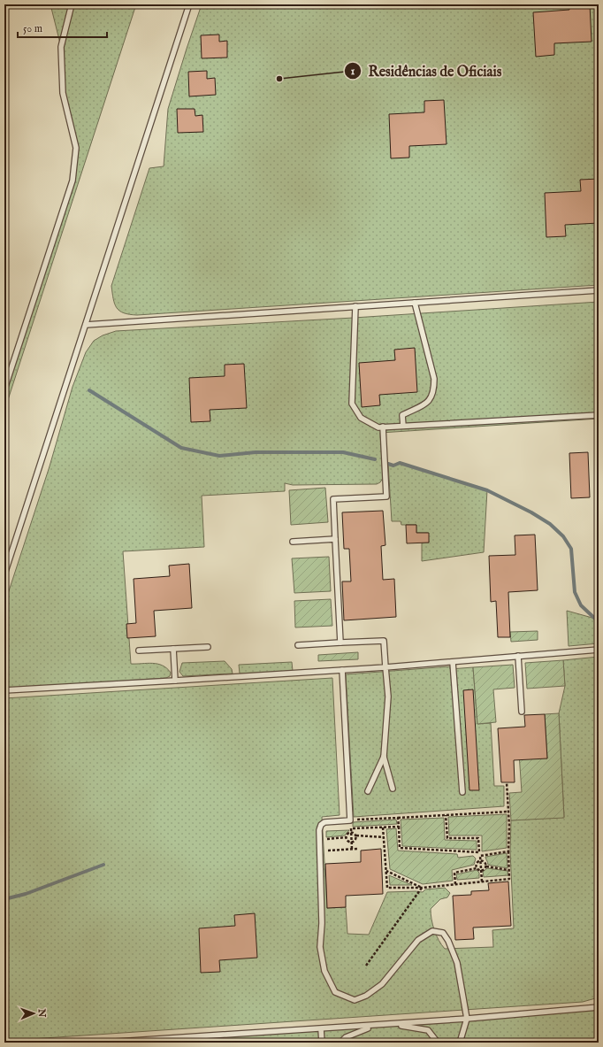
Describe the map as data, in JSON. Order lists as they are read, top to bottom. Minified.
{"places":["Residências de Oficiais"],"scale_bar":"50 m","north":"right"}
